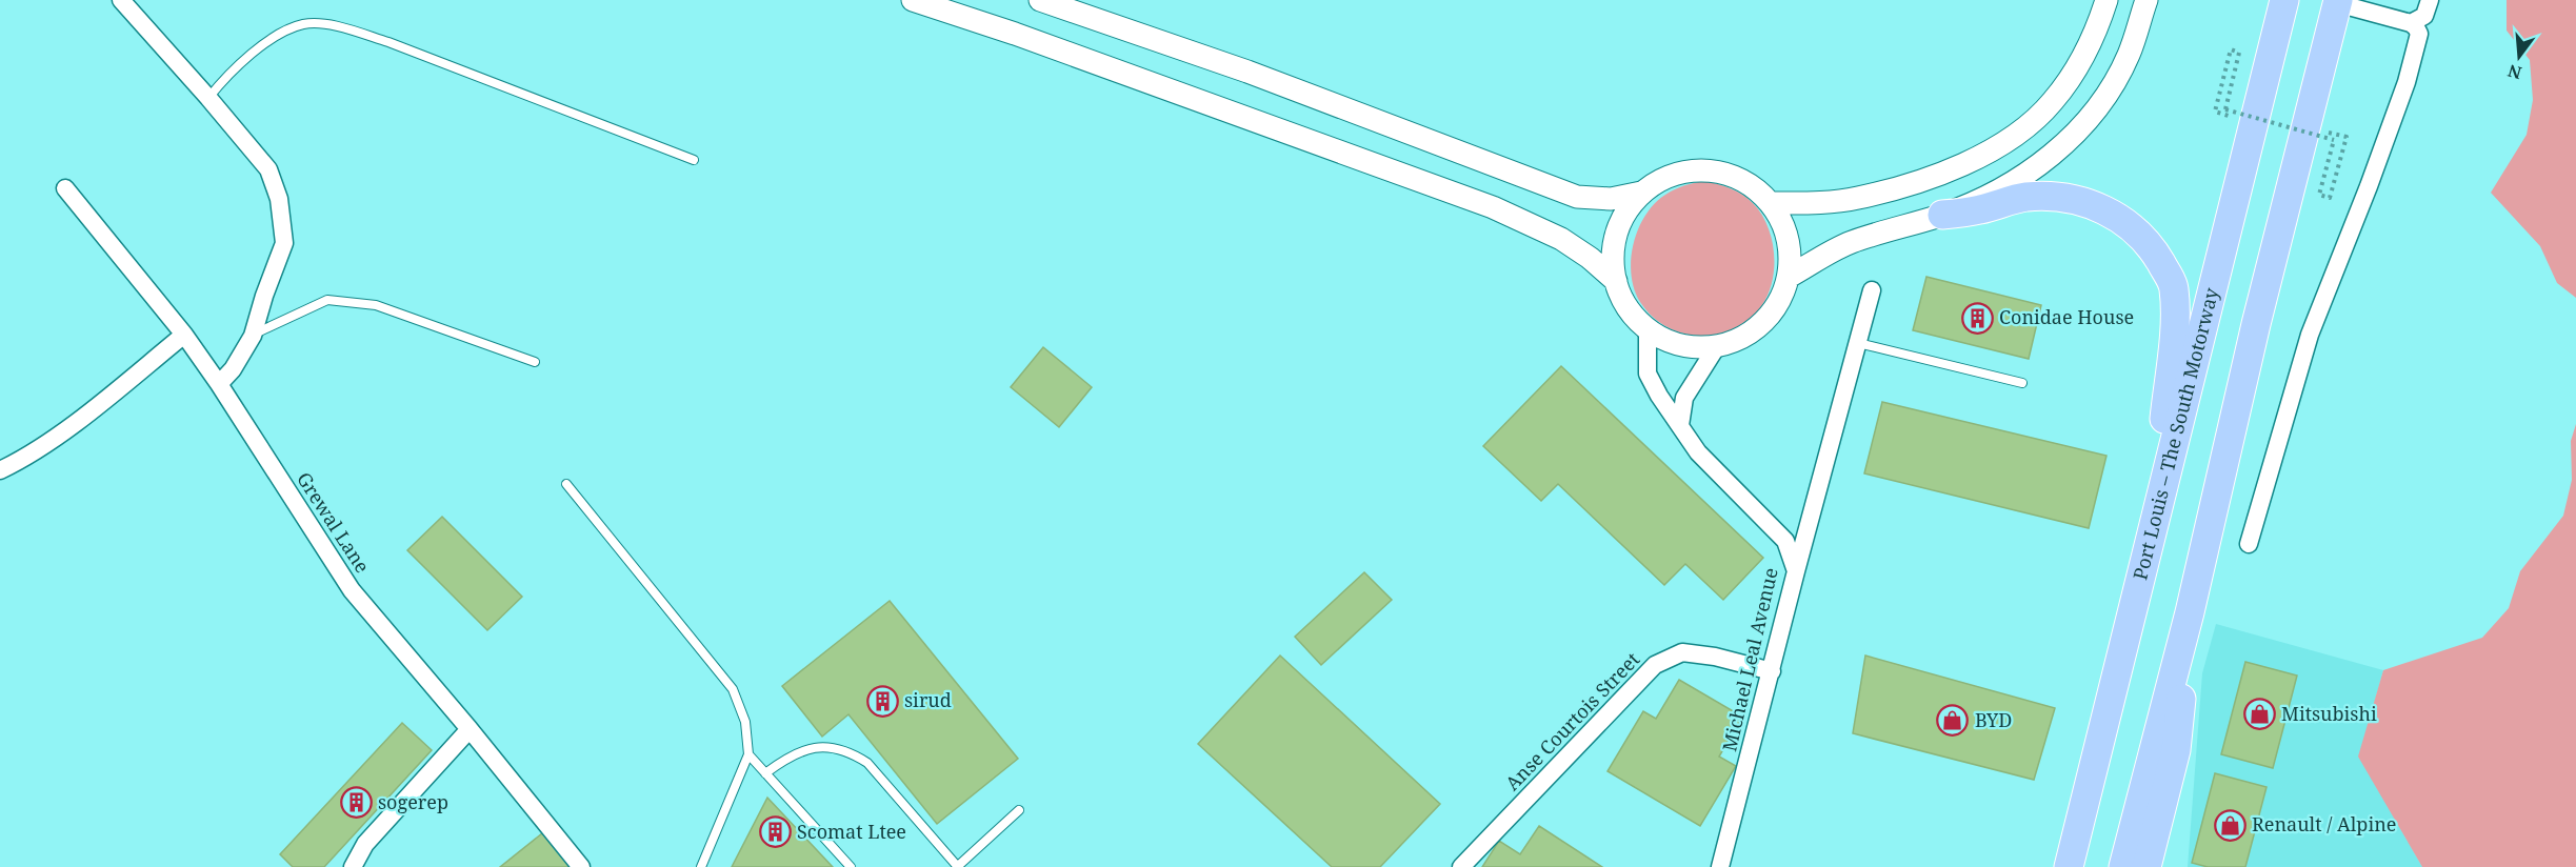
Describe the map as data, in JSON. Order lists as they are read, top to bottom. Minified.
{"streets":{"highway":["Port Louis – The South Motorway"],"street":["Grewal Lane","Michael Leal Avenue","Anse Courtois Street"]},"crossings":[["Michael Leal Avenue","Anse Courtois Street"]],"places":{"building":["Conidae House","sirud","sogerep","Scomat Ltee"],"shop":["Mitsubishi","BYD","Renault / Alpine"]},"north":"bottom"}
